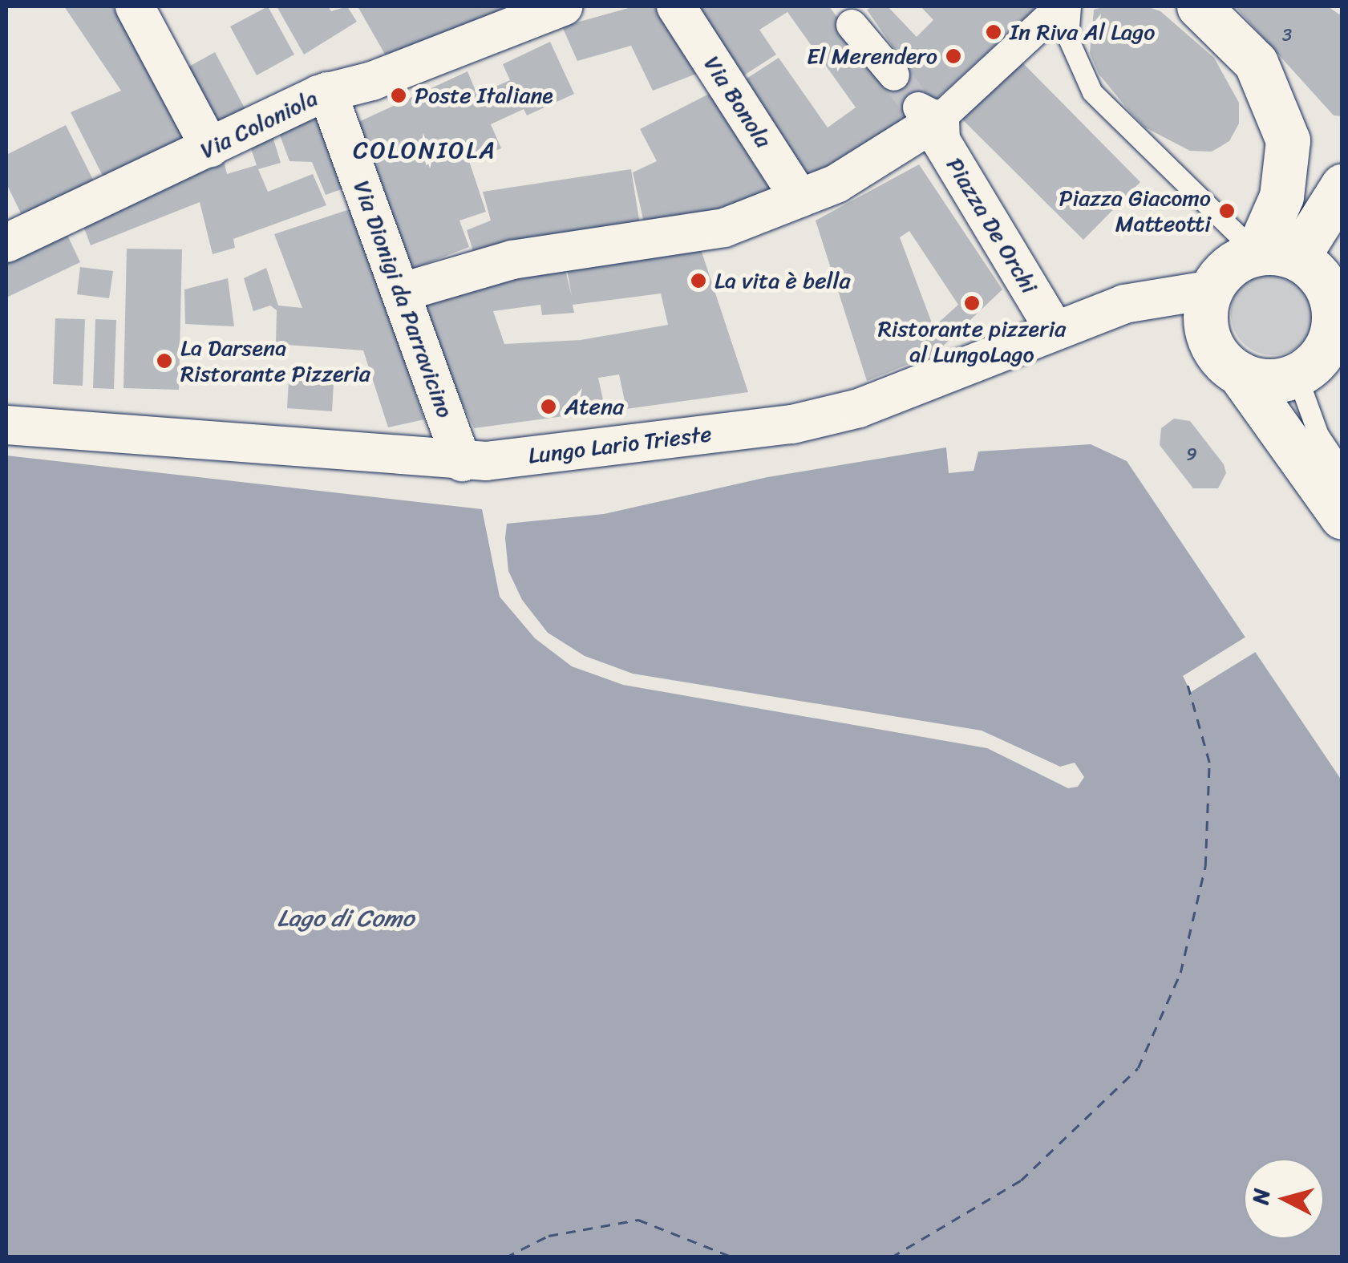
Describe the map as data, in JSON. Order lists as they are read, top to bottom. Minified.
{"streets":{"street":["Via Bonola","Via Coloniola","Piazza De Orchi","Via Dionigi da Parravicino","Lungo Lario Trieste"]},"crossings":[["Via Coloniola","Via Dionigi da Parravicino"],["Piazza De Orchi","Lungo Lario Trieste"],["Via Dionigi da Parravicino","Lungo Lario Trieste"]],"districts":["COLONIOLA"],"water":["Lago di Como"],"places":["In Riva Al Lago","El Merendero","Poste Italiane","Piazza Giacomo Matteotti","La vita è bella","Ristorante pizzeria al LungoLago","La Darsena Ristorante Pizzeria","Atena"],"house_numbers":["3","9"],"north":"left"}
